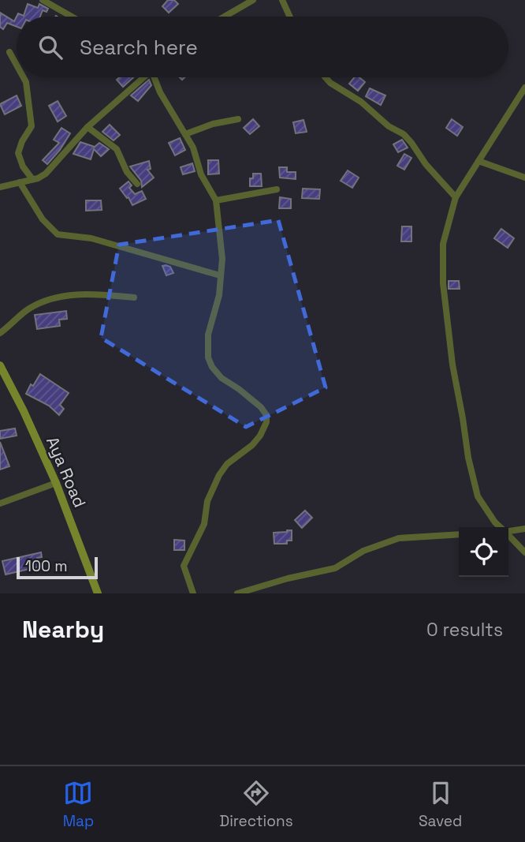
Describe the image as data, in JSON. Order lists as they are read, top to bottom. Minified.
{"streets":{"street":["Aya Road"]},"scale_bar":"100 m","page":{"search":"Search here","scale":"100 m","heading":["Nearby","0 results"],"nav":["Map","Directions","Saved"]}}
